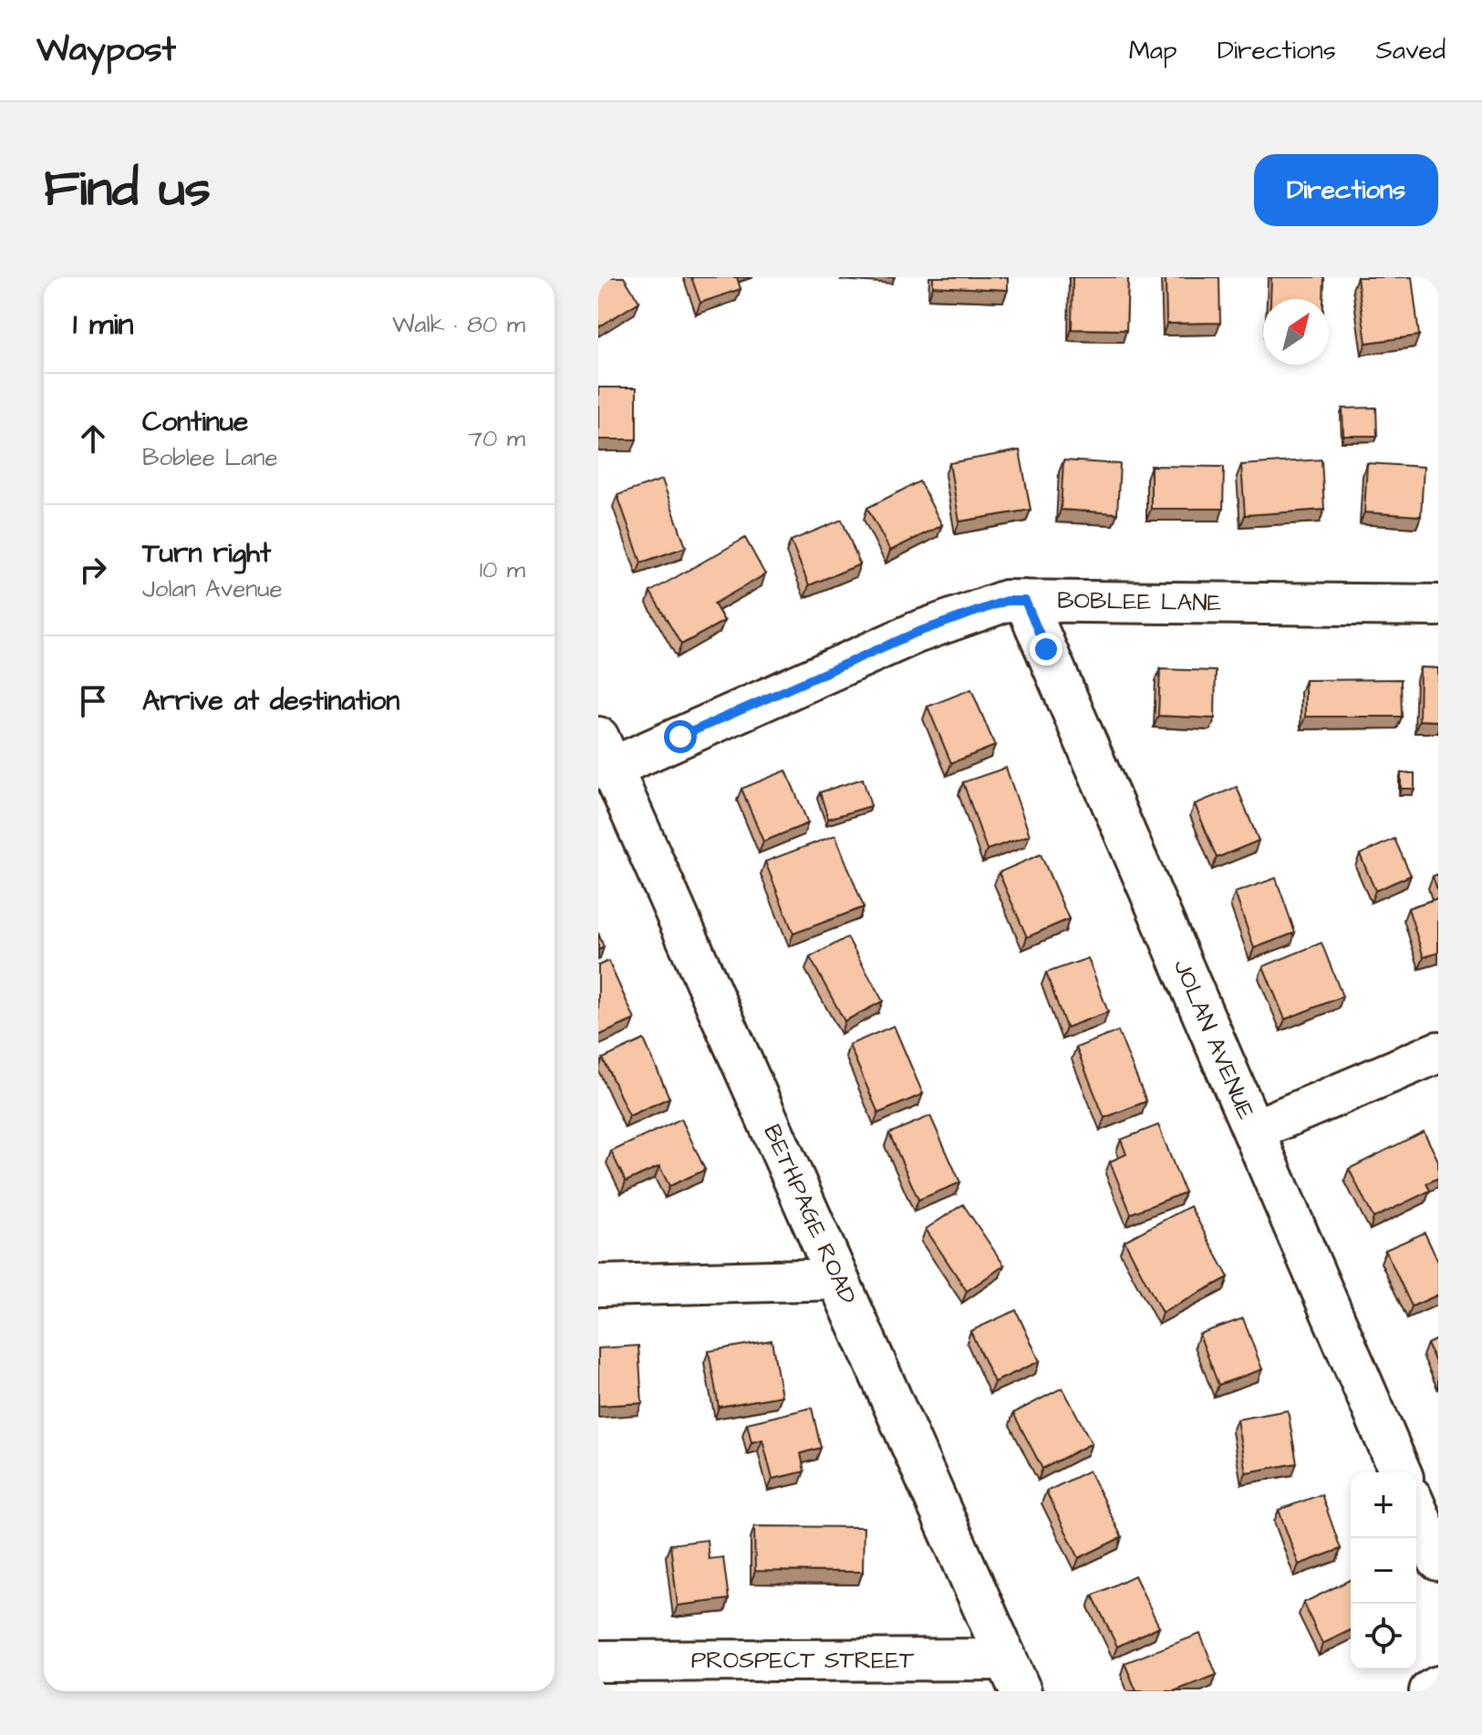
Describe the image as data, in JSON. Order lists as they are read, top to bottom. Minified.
{"streets":{"street":["BOBLEE LANE","JOLAN AVENUE","BETHPAGE ROAD","PROSPECT STREET"]},"crossings":[["BOBLEE LANE","JOLAN AVENUE"],["BOBLEE LANE","BETHPAGE ROAD"],["BETHPAGE ROAD","PROSPECT STREET"]],"north":"top right","page":{"header":"Waypost","nav":["Map","Directions","Saved"],"title":"Find us","buttons":"Directions","heading":["1 min","Walk · 80 m"],"list":[["Continue","Boblee Lane","70 m"],["Turn right","Jolan Avenue","10 m"],"Arrive at destination"],"map_buttons":["+","−"]}}
